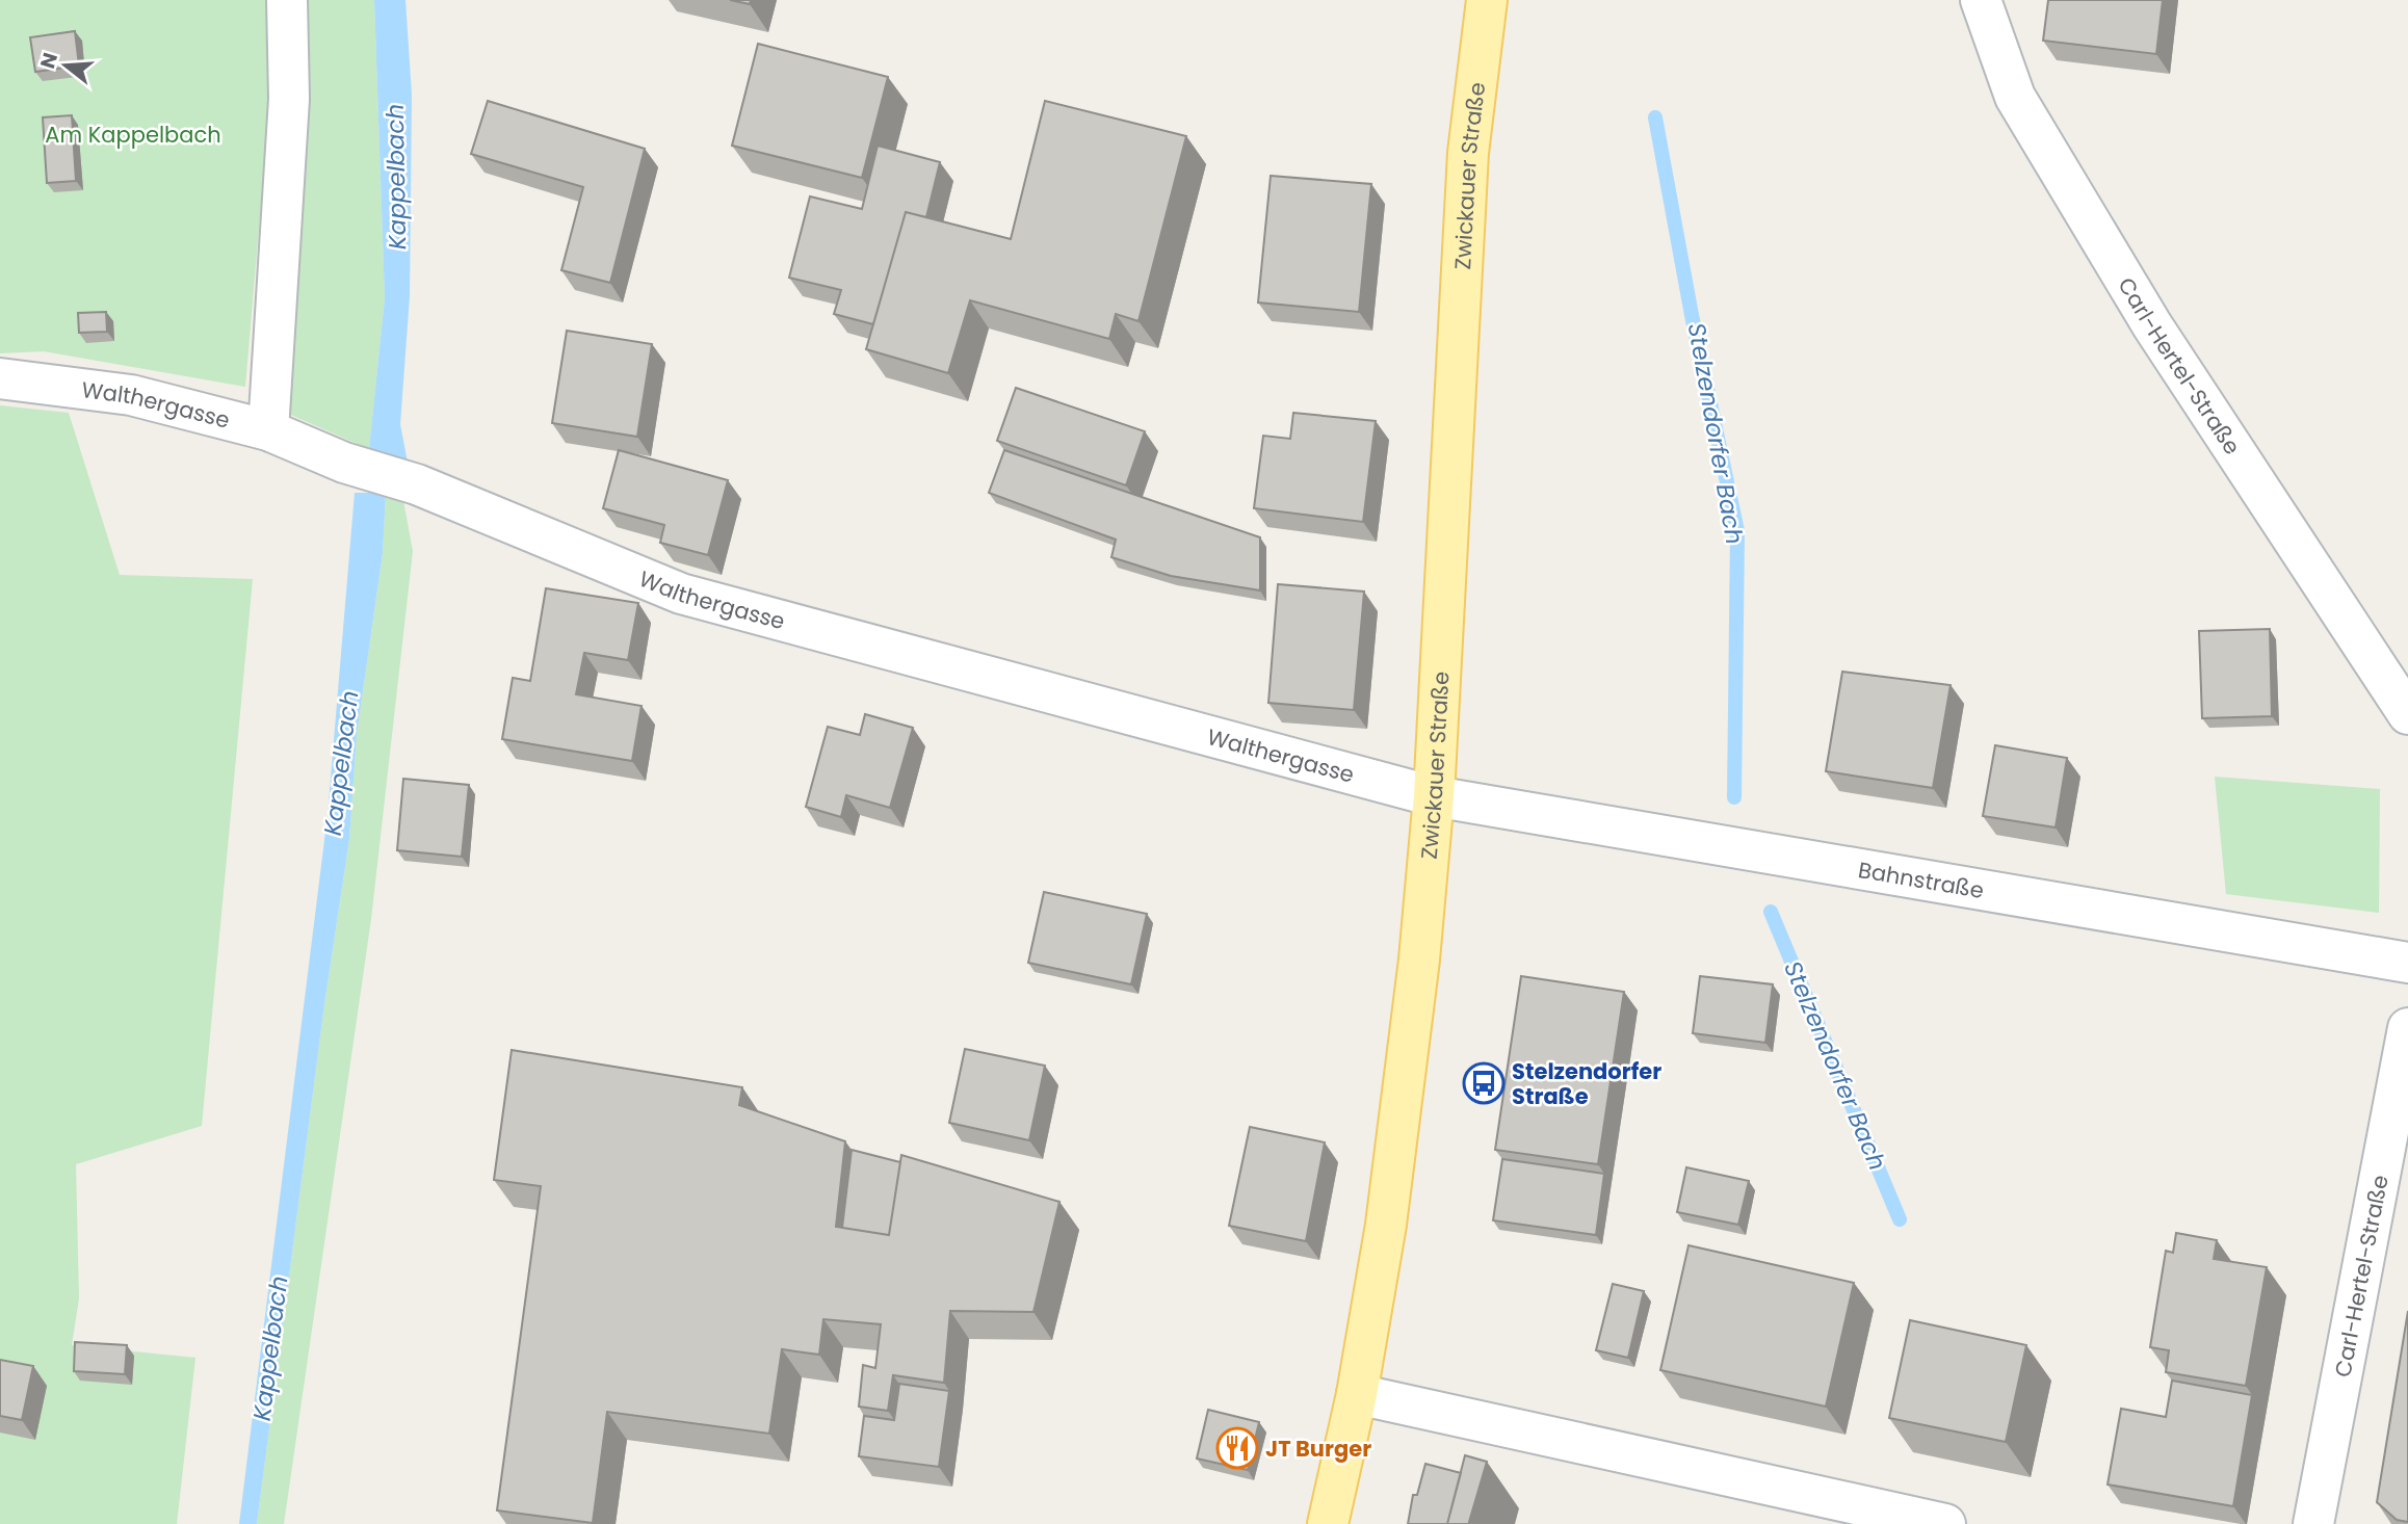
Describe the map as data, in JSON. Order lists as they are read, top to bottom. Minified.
{"streets":{"main road":["Zwickauer Straße"],"street":["Carl-Hertel-Straße","Walthergasse","Bahnstraße"]},"crossings":[["Zwickauer Straße","Walthergasse"],["Zwickauer Straße","Bahnstraße"],["Walthergasse","Bahnstraße"]],"water":["Kappelbach","Stelzendorfer Bach"],"parks":["Am Kappelbach"],"places":{"bus stop":["Stelzendorfer Straße"],"restaurant":["JT Burger"]},"north":"left"}
